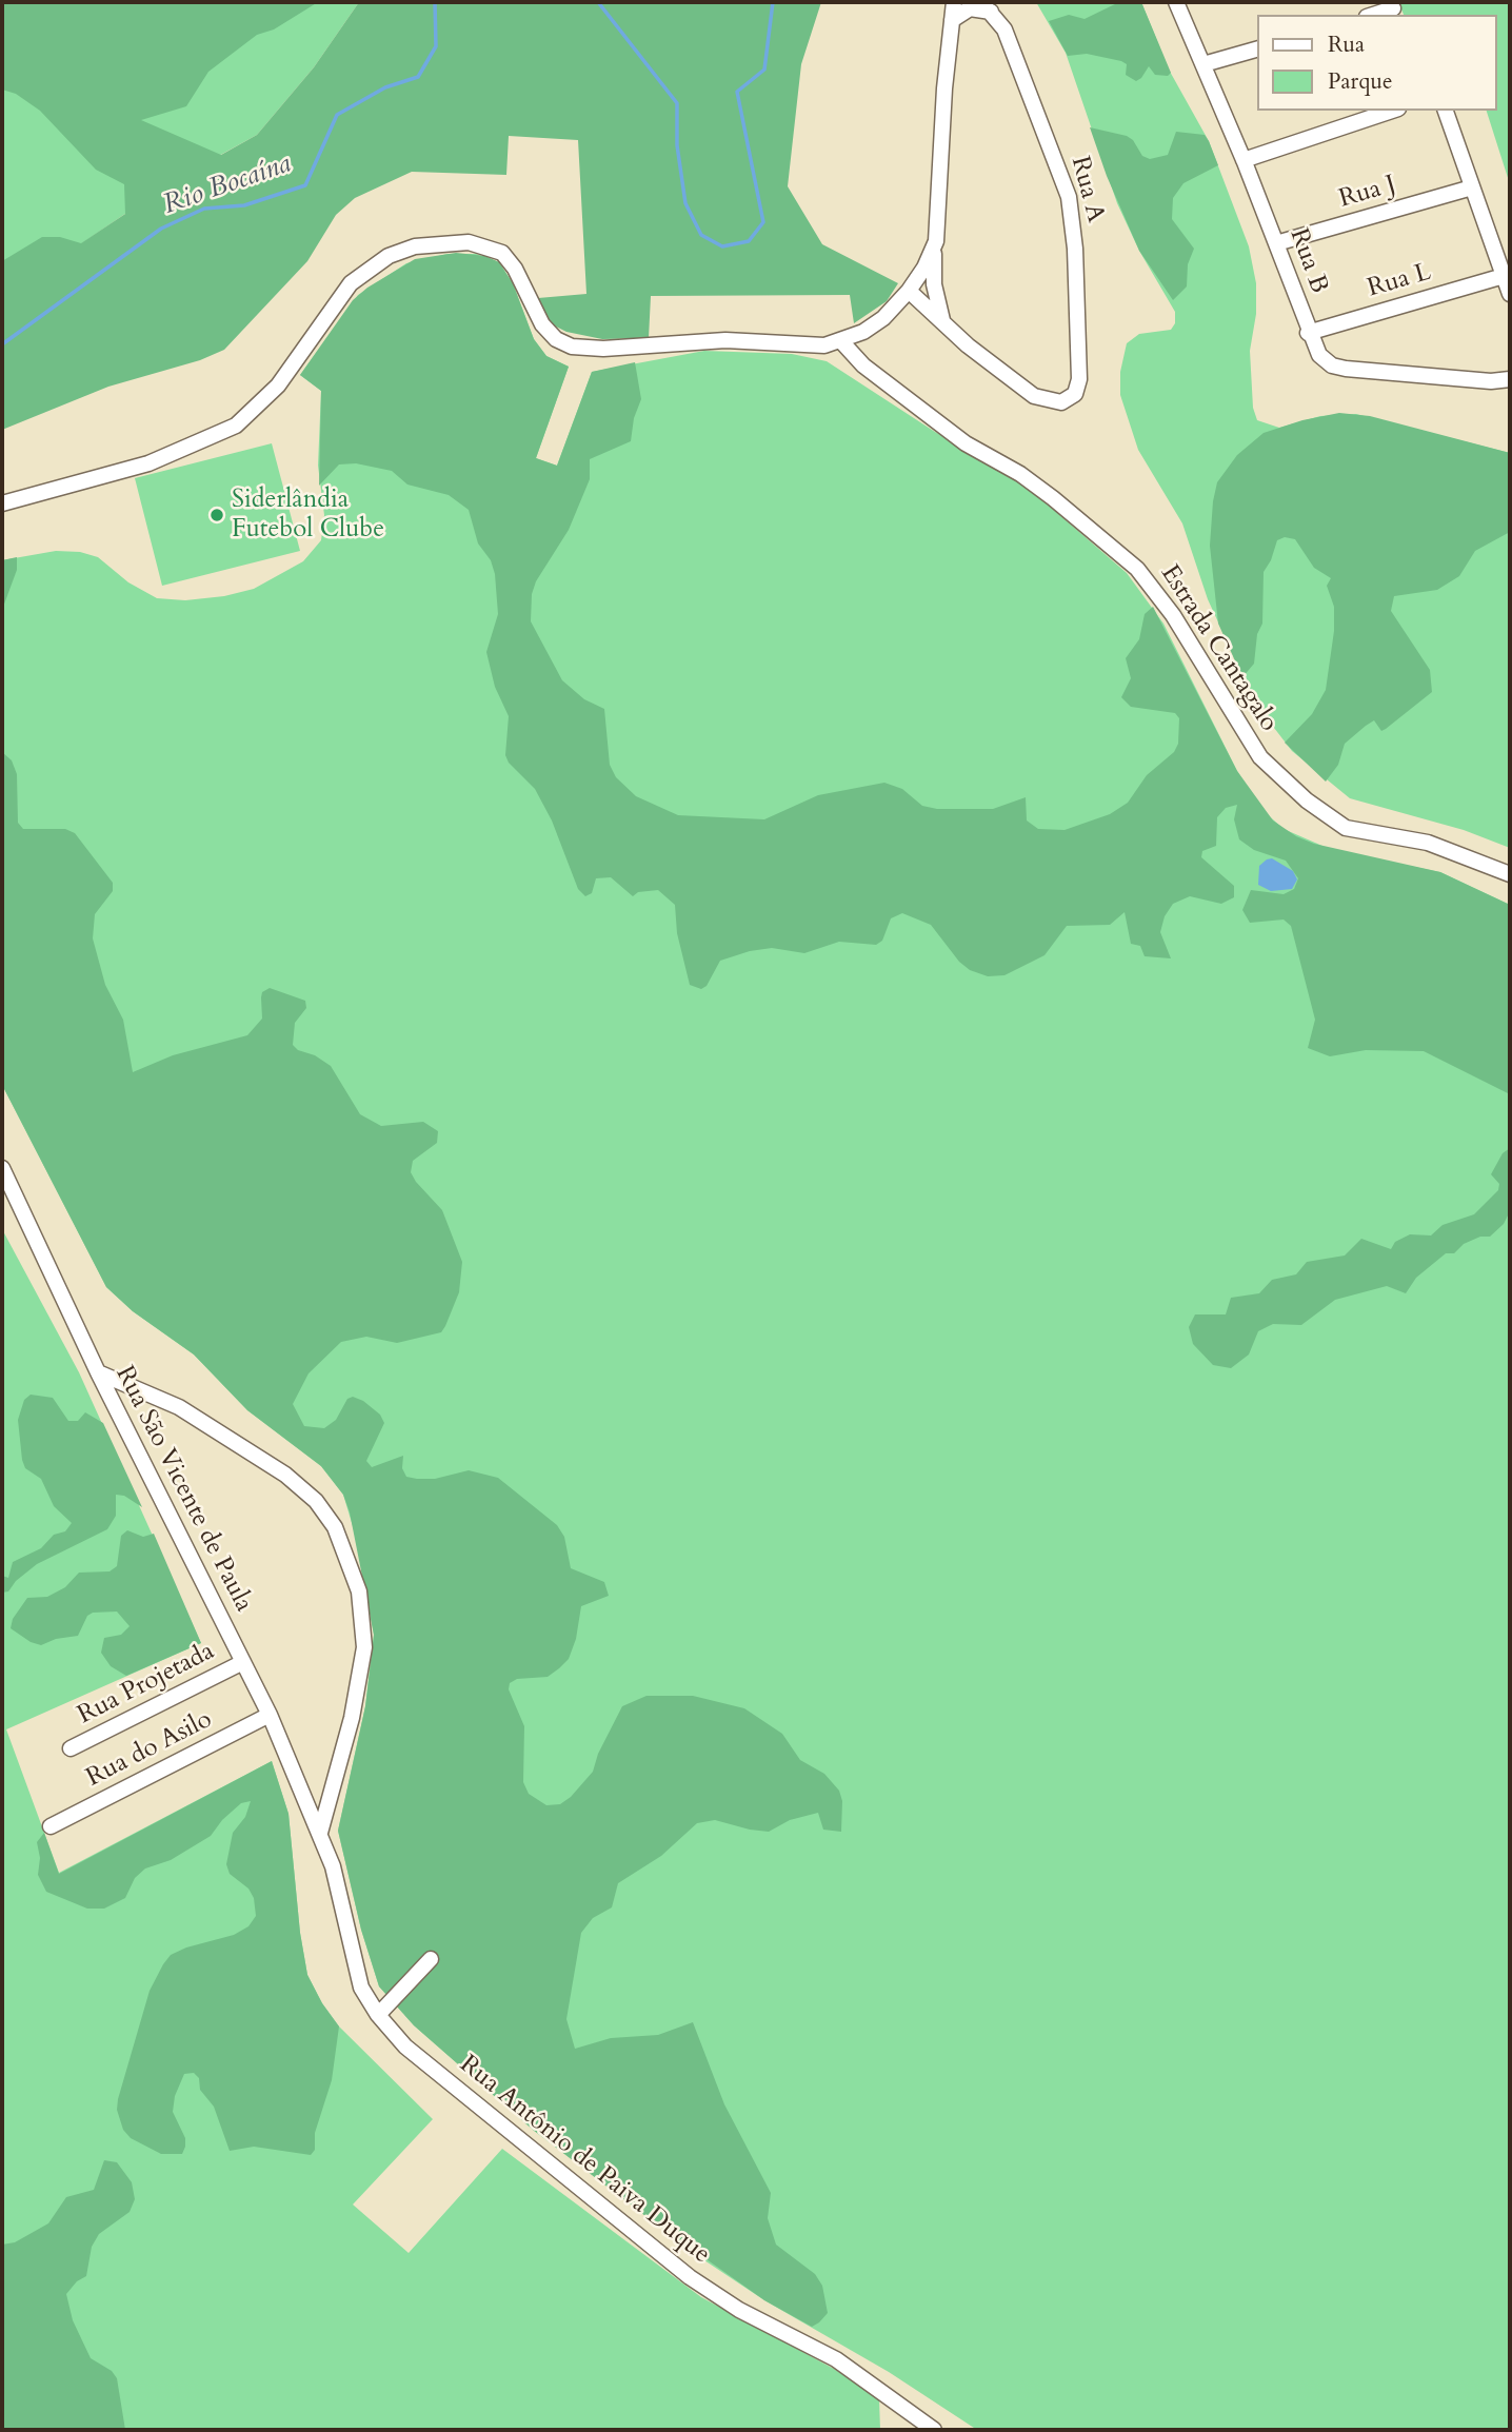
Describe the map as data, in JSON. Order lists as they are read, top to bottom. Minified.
{"streets":{"street":["Rua A","Rua J","Rua B","Rua L","Estrada Cantagalo","Rua São Vicente de Paula","Rua Projetada","Rua do Asilo","Rua Antônio de Paiva Duque"]},"crossings":[["Rua J","Rua B"],["Rua B","Rua L"],["Rua São Vicente de Paula","Rua Projetada"],["Rua São Vicente de Paula","Rua do Asilo"],["Rua São Vicente de Paula","Rua Antônio de Paiva Duque"]],"water":["Rio Bocaína"],"places":["Siderlândia Futebol Clube"],"legend":["Rua","Parque"]}
